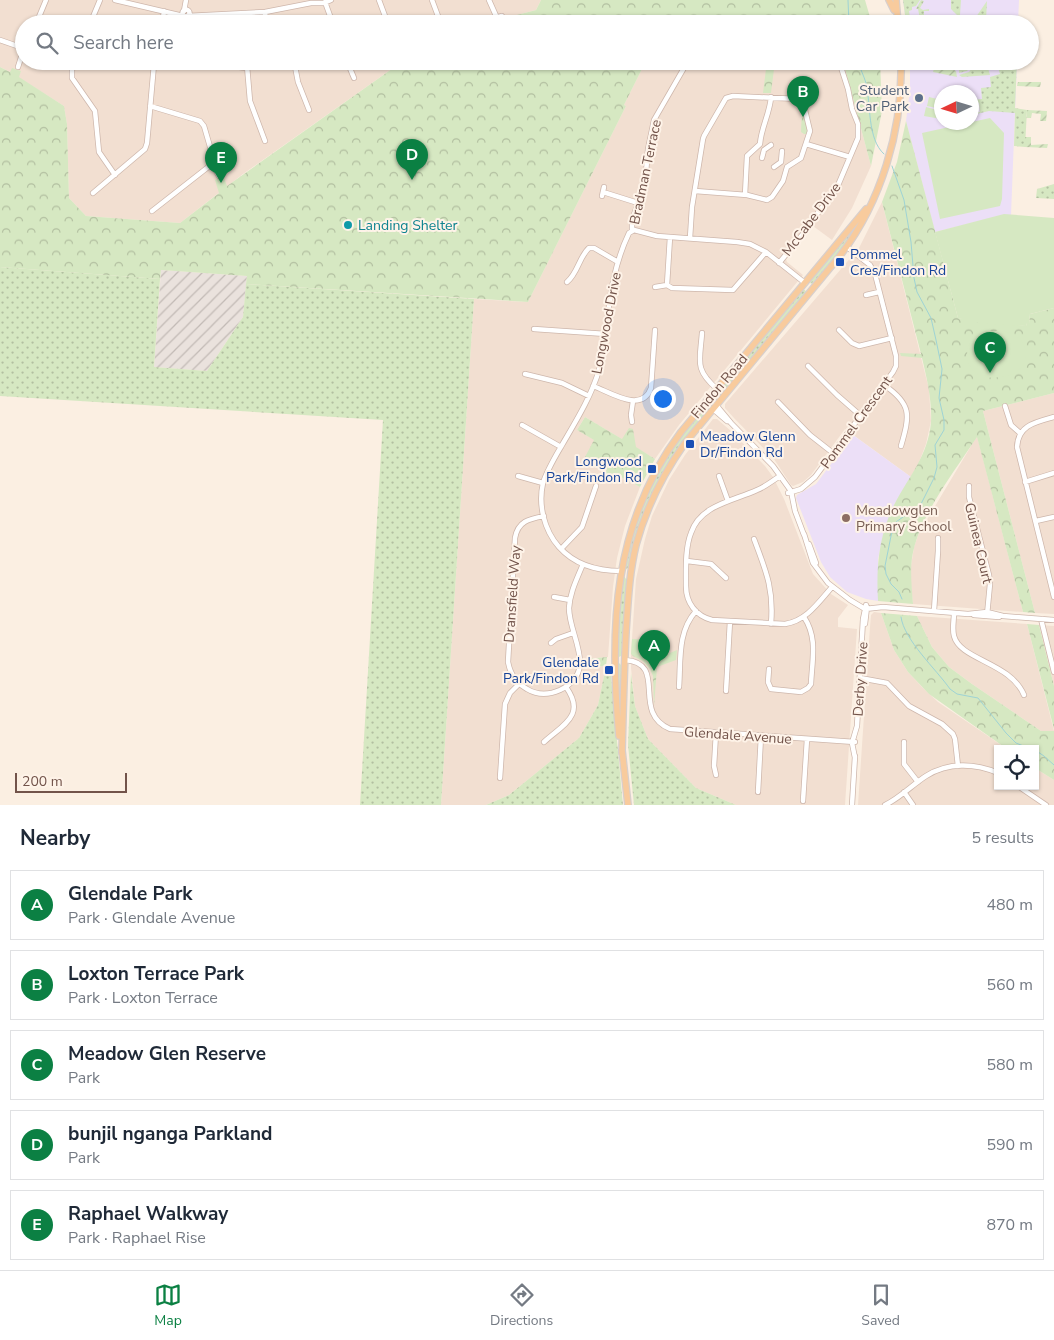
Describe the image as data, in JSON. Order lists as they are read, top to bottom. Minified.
{"streets":{"main road":["Findon Road"],"street":["Bradman Terrace","McCabe Drive","Longwood Drive","Pommel Crescent","Guinea Court","Dransfield Way","Derby Drive","Glendale Avenue"]},"crossings":[["Bradman Terrace","Longwood Drive"],["Longwood Drive","Findon Road"],["Longwood Drive","Dransfield Way"],["Findon Road","Pommel Crescent"],["Findon Road","Glendale Avenue"],["Derby Drive","Glendale Avenue"]],"places":{"other":["Student Car Park","Landing Shelter","Meadowglen Primary School"],"transit":["Pommel Cres/Findon Rd","Meadow Glenn Dr/Findon Rd","Longwood Park/Findon Rd","Glendale Park/Findon Rd"]},"scale_bar":"200 m","north":"left","page":{"search":"Search here","pins":["B","D","E","C","A"],"scale":"200 m","heading":["Nearby","5 results"],"list":[{"mark":"A","name":"Glendale Park","note":"Park · Glendale Avenue","value":"480 m"},{"mark":"B","name":"Loxton Terrace Park","note":"Park · Loxton Terrace","value":"560 m"},{"mark":"C","name":"Meadow Glen Reserve","note":"Park","value":"580 m"},{"mark":"D","name":"bunjil nganga Parkland","note":"Park","value":"590 m"},{"mark":"E","name":"Raphael Walkway","note":"Park · Raphael Rise","value":"870 m"}],"nav":["Map","Directions","Saved"]}}
